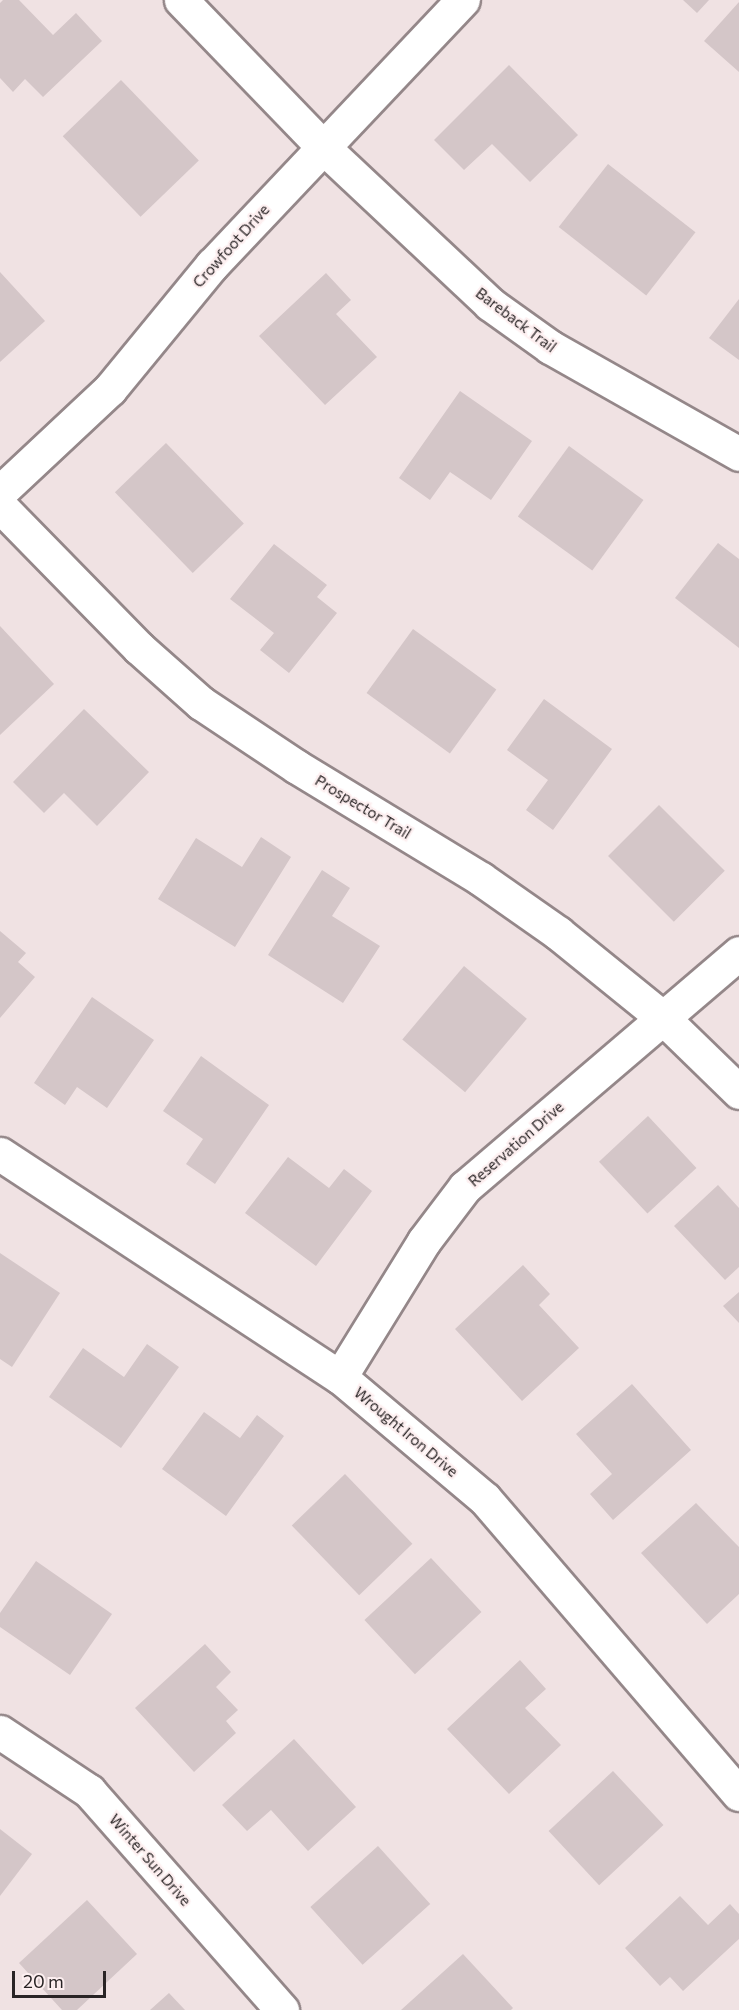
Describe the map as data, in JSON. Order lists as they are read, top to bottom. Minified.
{"streets":{"street":["Crowfoot Drive","Bareback Trail","Prospector Trail","Reservation Drive","Wrought Iron Drive","Winter Sun Drive"]},"crossings":[["Crowfoot Drive","Bareback Trail"],["Prospector Trail","Reservation Drive"],["Reservation Drive","Wrought Iron Drive"]],"scale_bar":"20 m"}
